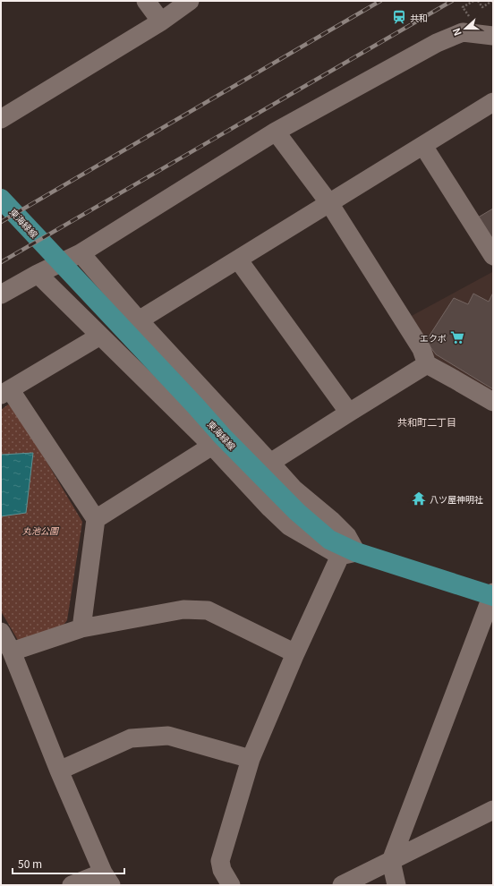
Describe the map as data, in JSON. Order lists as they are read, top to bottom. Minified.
{"streets":{"main road":["東海緑線"]},"districts":["共和町二丁目"],"parks":["丸池公園"],"places":{"station":["共和"],"supermarket":["エクボ"],"temple":["八ツ屋神明社"]},"scale_bar":"50 m","north":"left"}
